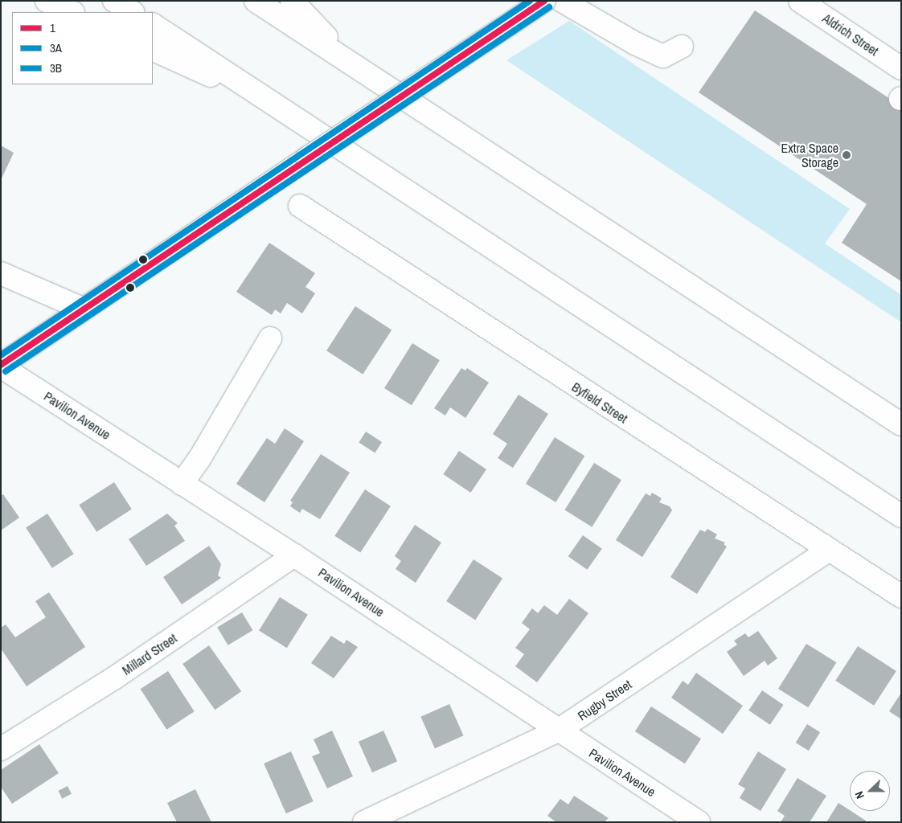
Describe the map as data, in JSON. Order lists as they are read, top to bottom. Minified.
{"streets":{"main road":["Aldrich Street","Byfield Street","Pavilion Avenue","Millard Street","Rugby Street"]},"crossings":[["Byfield Street","Rugby Street"],["Pavilion Avenue","Millard Street"],["Pavilion Avenue","Rugby Street"]],"places":["Extra Space Storage"],"lines":["transit line 1","transit line 3B","transit line 3A"],"legend":["1","3A","3B"],"north":"left"}
